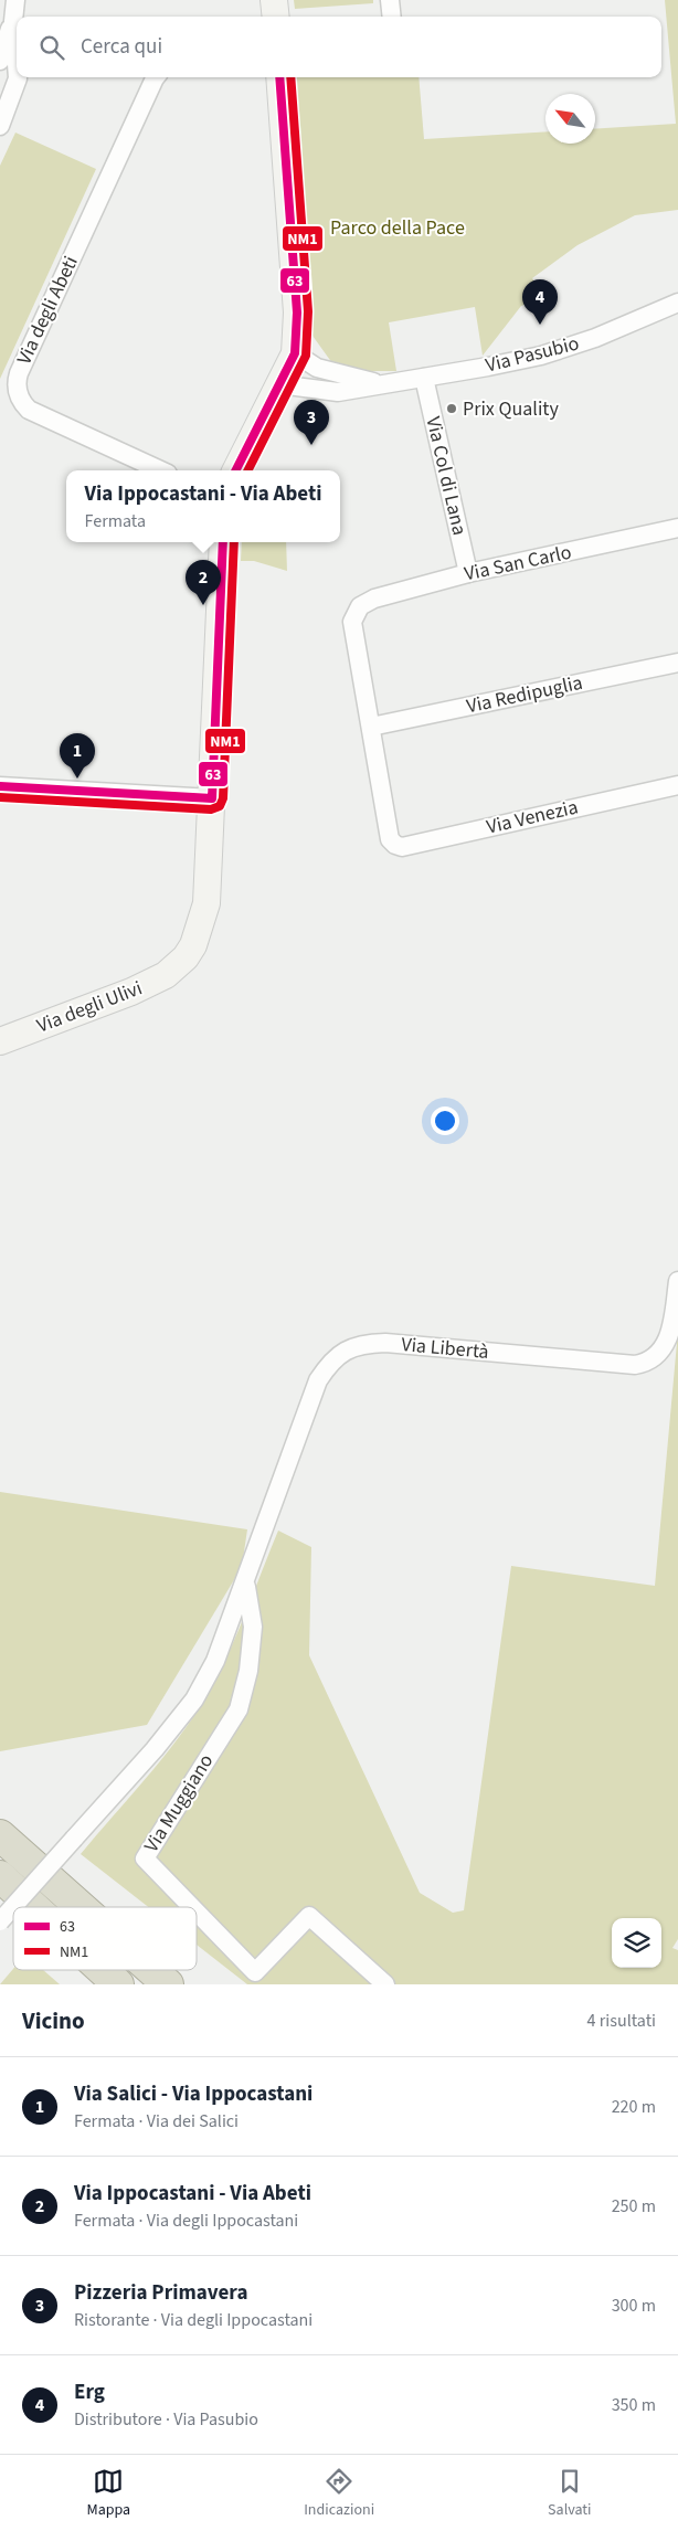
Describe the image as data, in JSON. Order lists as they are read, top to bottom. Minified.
{"streets":{"street":["Via degli Abeti","Via Pasubio","Via Col di Lana","Via San Carlo","Via Redipuglia","Via Venezia","Via degli Ulivi","Via Libertà","Via Muggiano"]},"crossings":[["Via Pasubio","Via Col di Lana"],["Via Col di Lana","Via San Carlo"],["Via San Carlo","Via Redipuglia"],["Via San Carlo","Via Venezia"],["Via Redipuglia","Via Venezia"],["Via Libertà","Via Muggiano"]],"parks":["Parco della Pace"],"places":["Prix Quality"],"lines":["transit line 63","transit line NM1"],"legend":["63","NM1"],"north":"top left","page":{"search":"Cerca qui","pins":["4","3","2","1"],"popup":["Via Ippocastani - Via Abeti","Fermata"],"heading":["Vicino","4 risultati"],"list":[{"mark":"1","name":"Via Salici - Via Ippocastani","note":"Fermata · Via dei Salici","value":"220 m"},{"mark":"2","name":"Via Ippocastani - Via Abeti","note":"Fermata · Via degli Ippocastani","value":"250 m"},{"mark":"3","name":"Pizzeria Primavera","note":"Ristorante · Via degli Ippocastani","value":"300 m"},{"mark":"4","name":"Erg","note":"Distributore · Via Pasubio","value":"350 m"}],"nav":["Mappa","Indicazioni","Salvati"]}}
